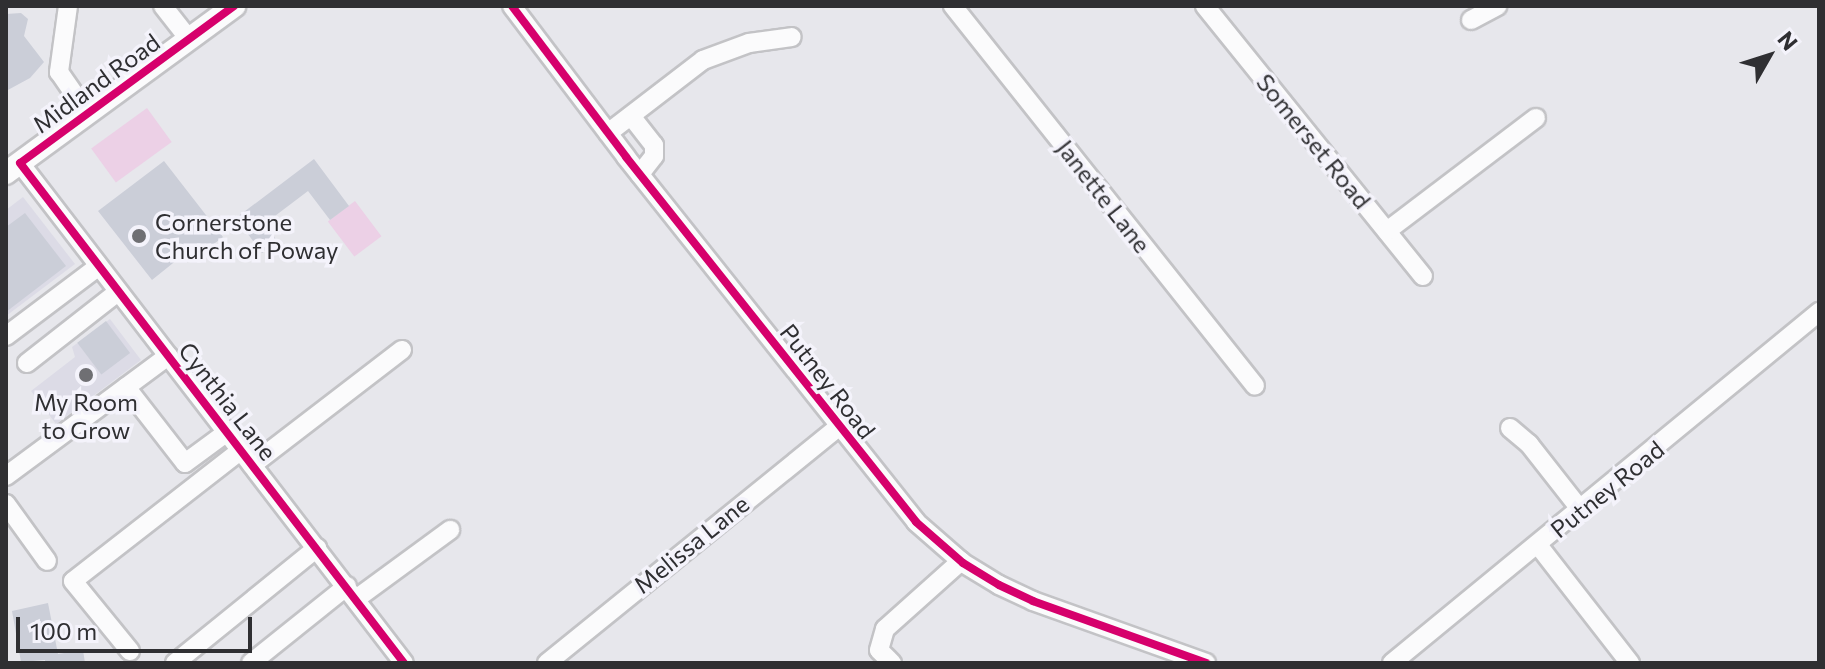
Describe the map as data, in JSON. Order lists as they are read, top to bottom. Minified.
{"streets":{"main road":["Midland Road"],"street":["Somerset Road","Janette Lane","Putney Road","Cynthia Lane","Melissa Lane"]},"crossings":[["Midland Road","Cynthia Lane"],["Putney Road","Melissa Lane"]],"places":["Cornerstone Church of Poway","My Room to Grow"],"scale_bar":"100 m","north":"top right"}
